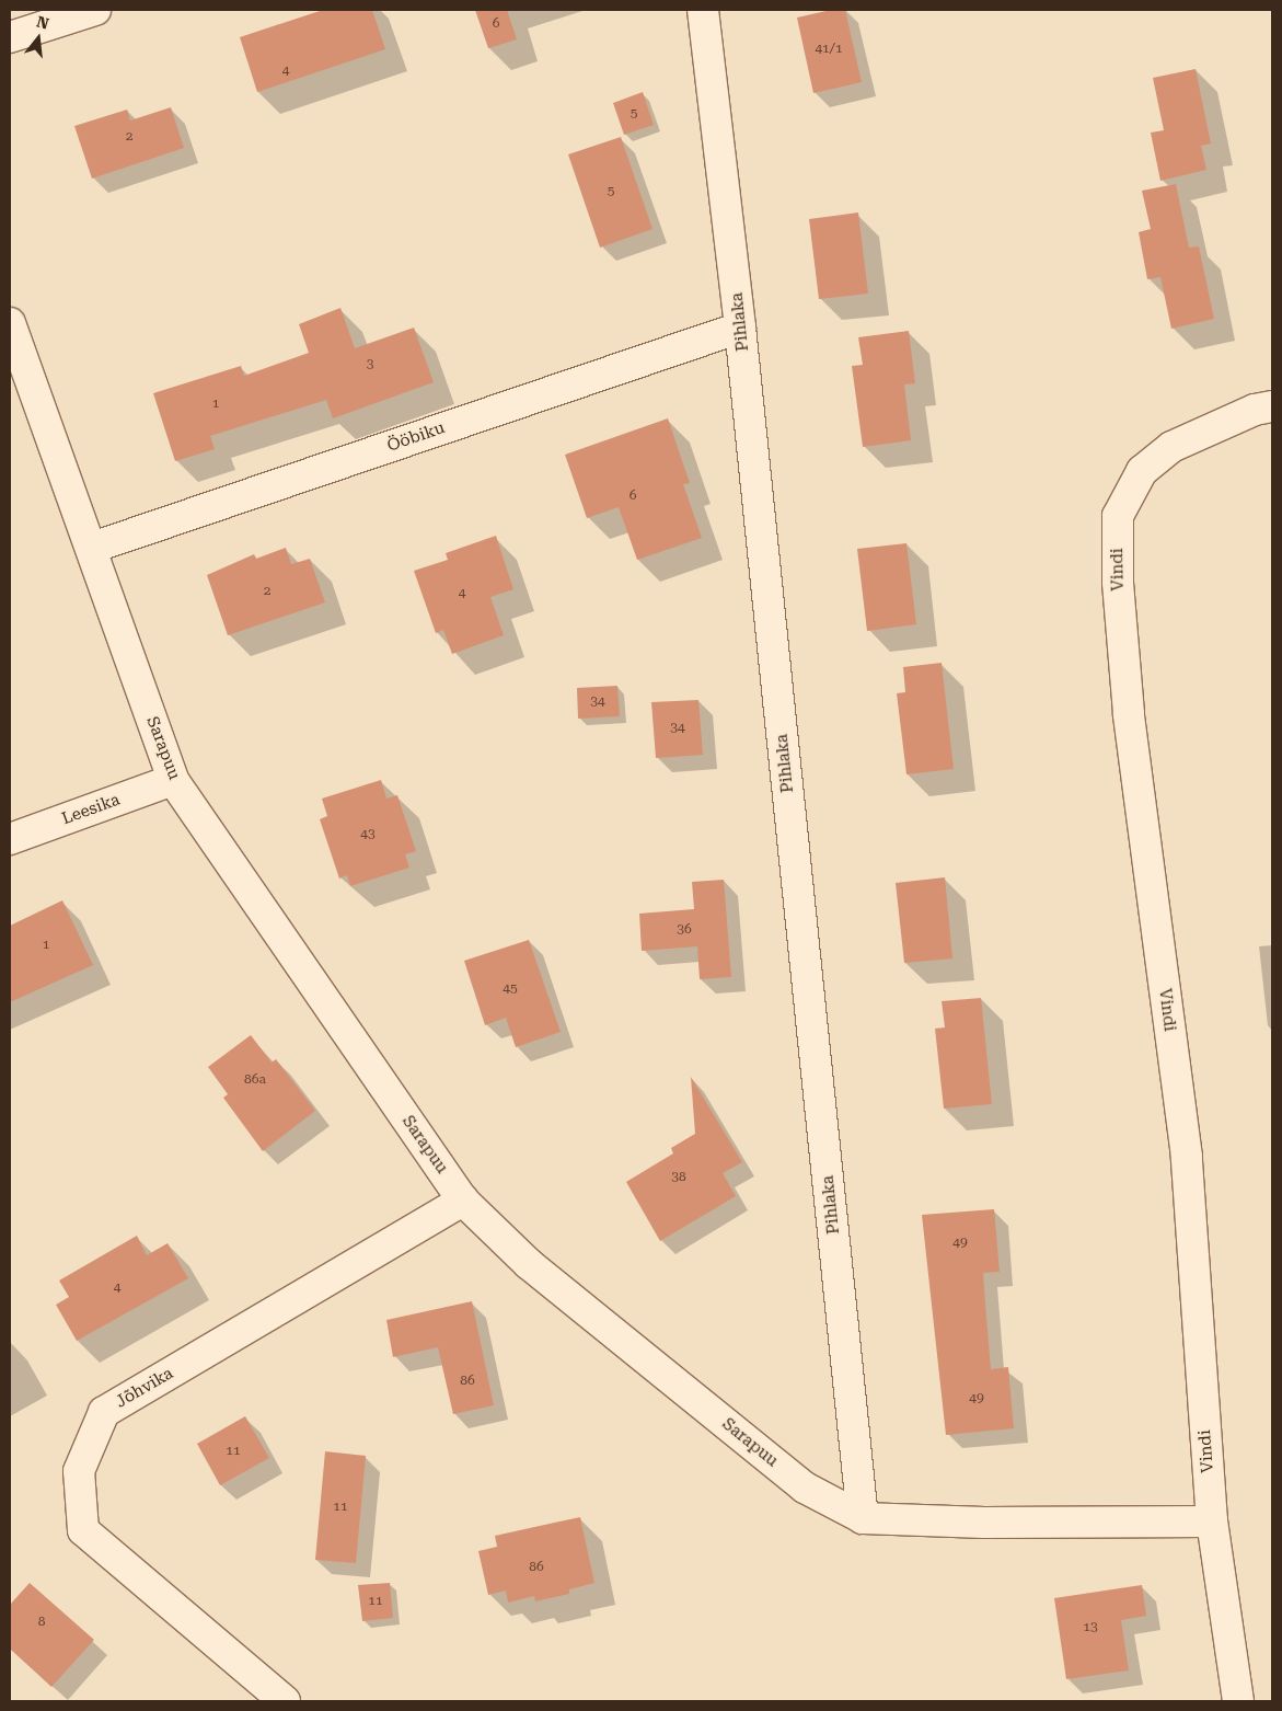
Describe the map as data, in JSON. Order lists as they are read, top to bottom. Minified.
{"streets":{"street":["Pihlaka","Ööbiku","Vindi","Sarapuu","Leesika","Jõhvika"]},"crossings":[["Pihlaka","Ööbiku"],["Pihlaka","Sarapuu"],["Ööbiku","Sarapuu"],["Vindi","Sarapuu"],["Sarapuu","Leesika"],["Sarapuu","Jõhvika"]],"house_numbers":["6","41/1","4","5","2","5","3","1","6","2","4","34","34","43","36","1","45","86a","38","49","4","86","49","11","11","86","11","8","13"],"north":"top"}
